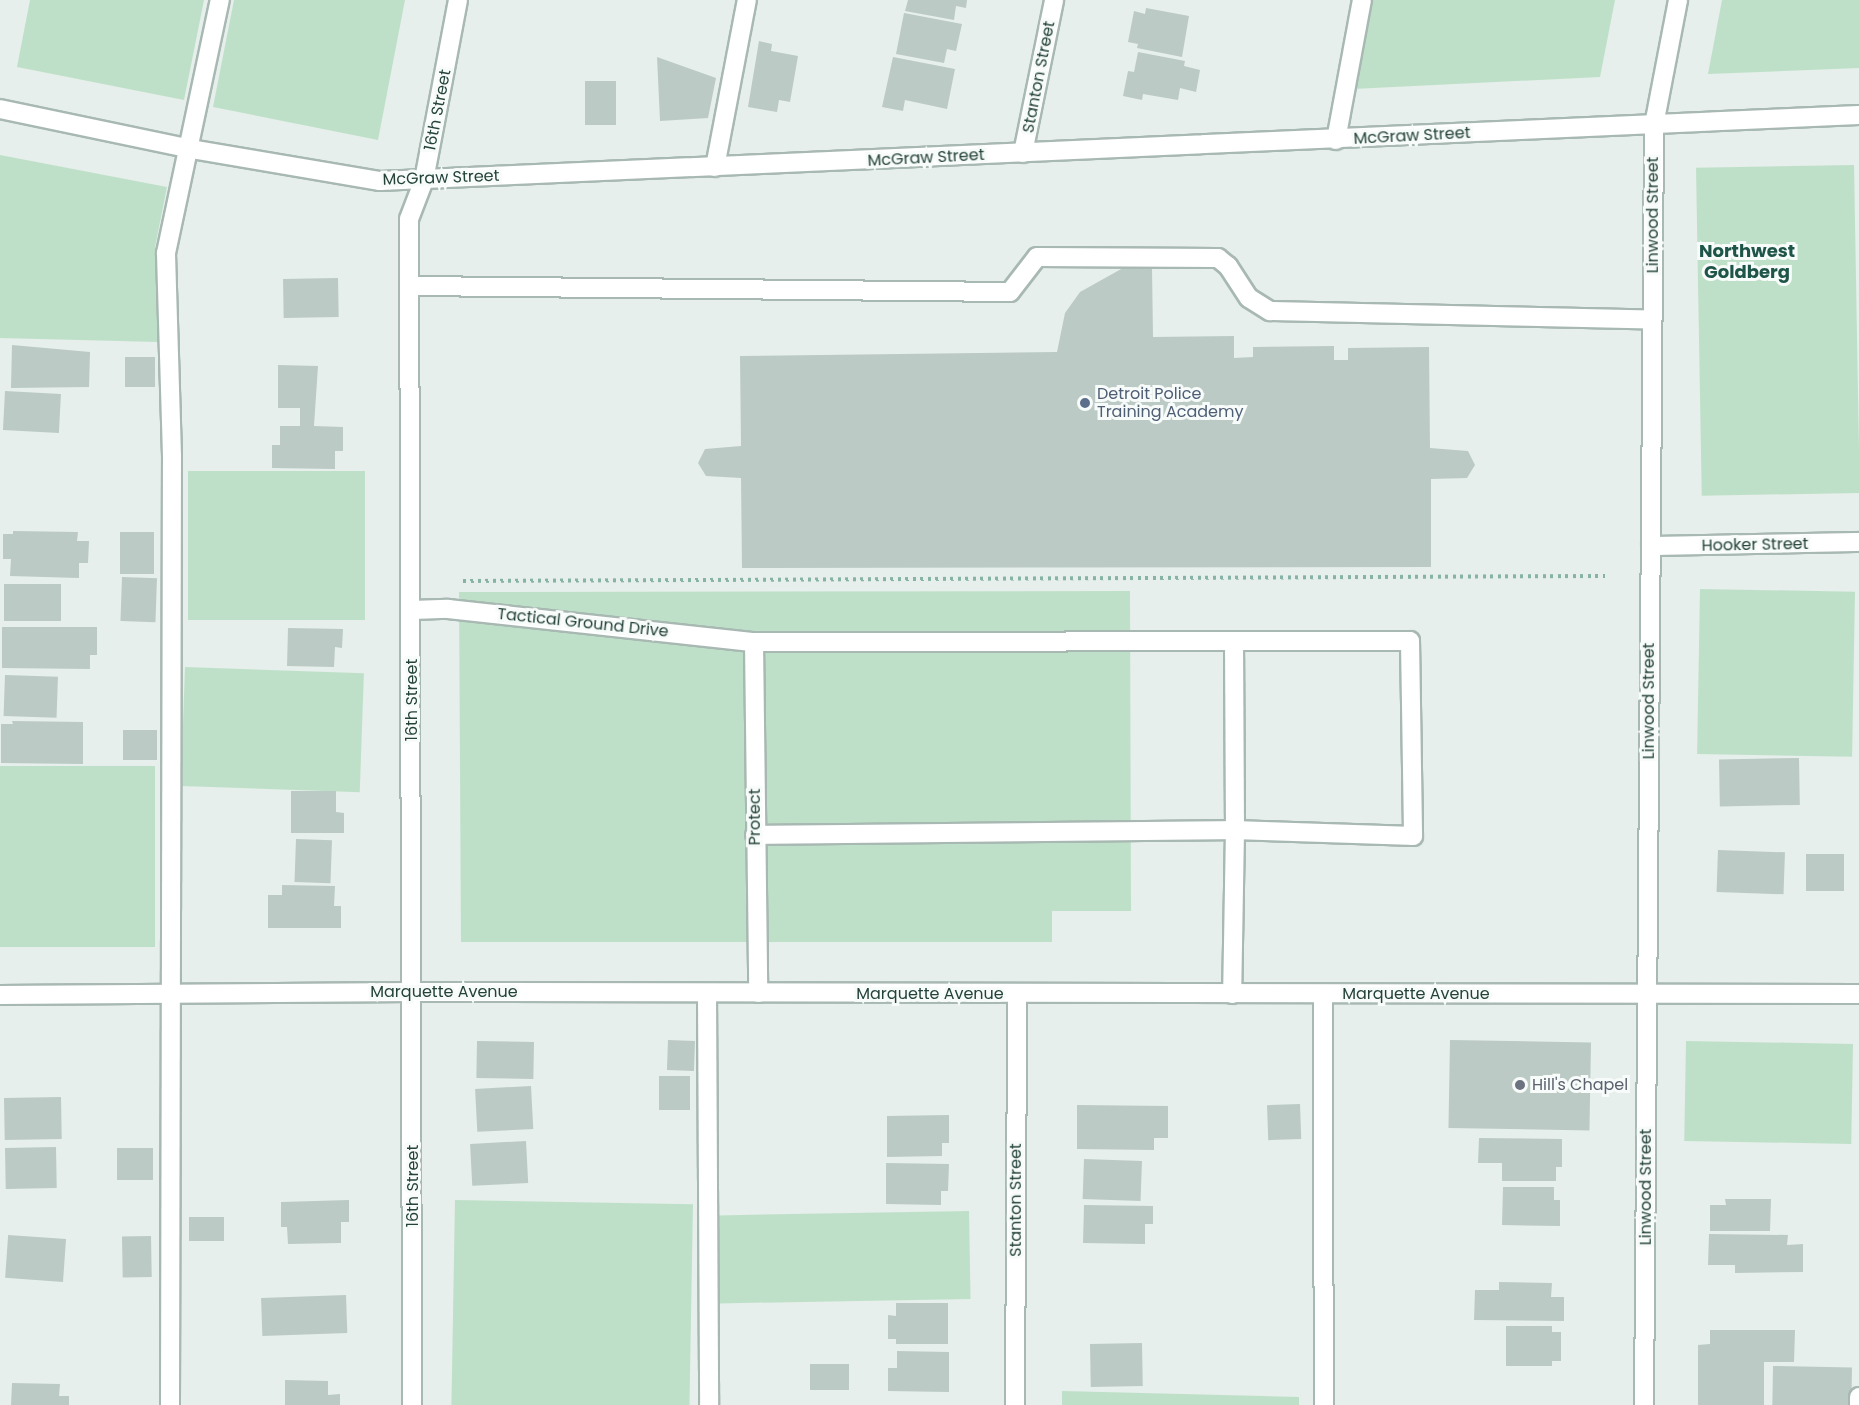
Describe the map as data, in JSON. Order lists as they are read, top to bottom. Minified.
{"streets":{"street":["Stanton Street","16th Street","McGraw Street","Linwood Street","Hooker Street","Tactical Ground Drive","Protect","Marquette Avenue"]},"crossings":[["Stanton Street","McGraw Street"],["Stanton Street","Marquette Avenue"],["16th Street","McGraw Street"],["16th Street","Tactical Ground Drive"],["16th Street","Marquette Avenue"],["McGraw Street","Linwood Street"],["Linwood Street","Hooker Street"],["Linwood Street","Marquette Avenue"],["Tactical Ground Drive","Protect"],["Protect","Marquette Avenue"]],"districts":["Northwest Goldberg"],"places":["Detroit Police Training Academy","Hill's Chapel"]}
